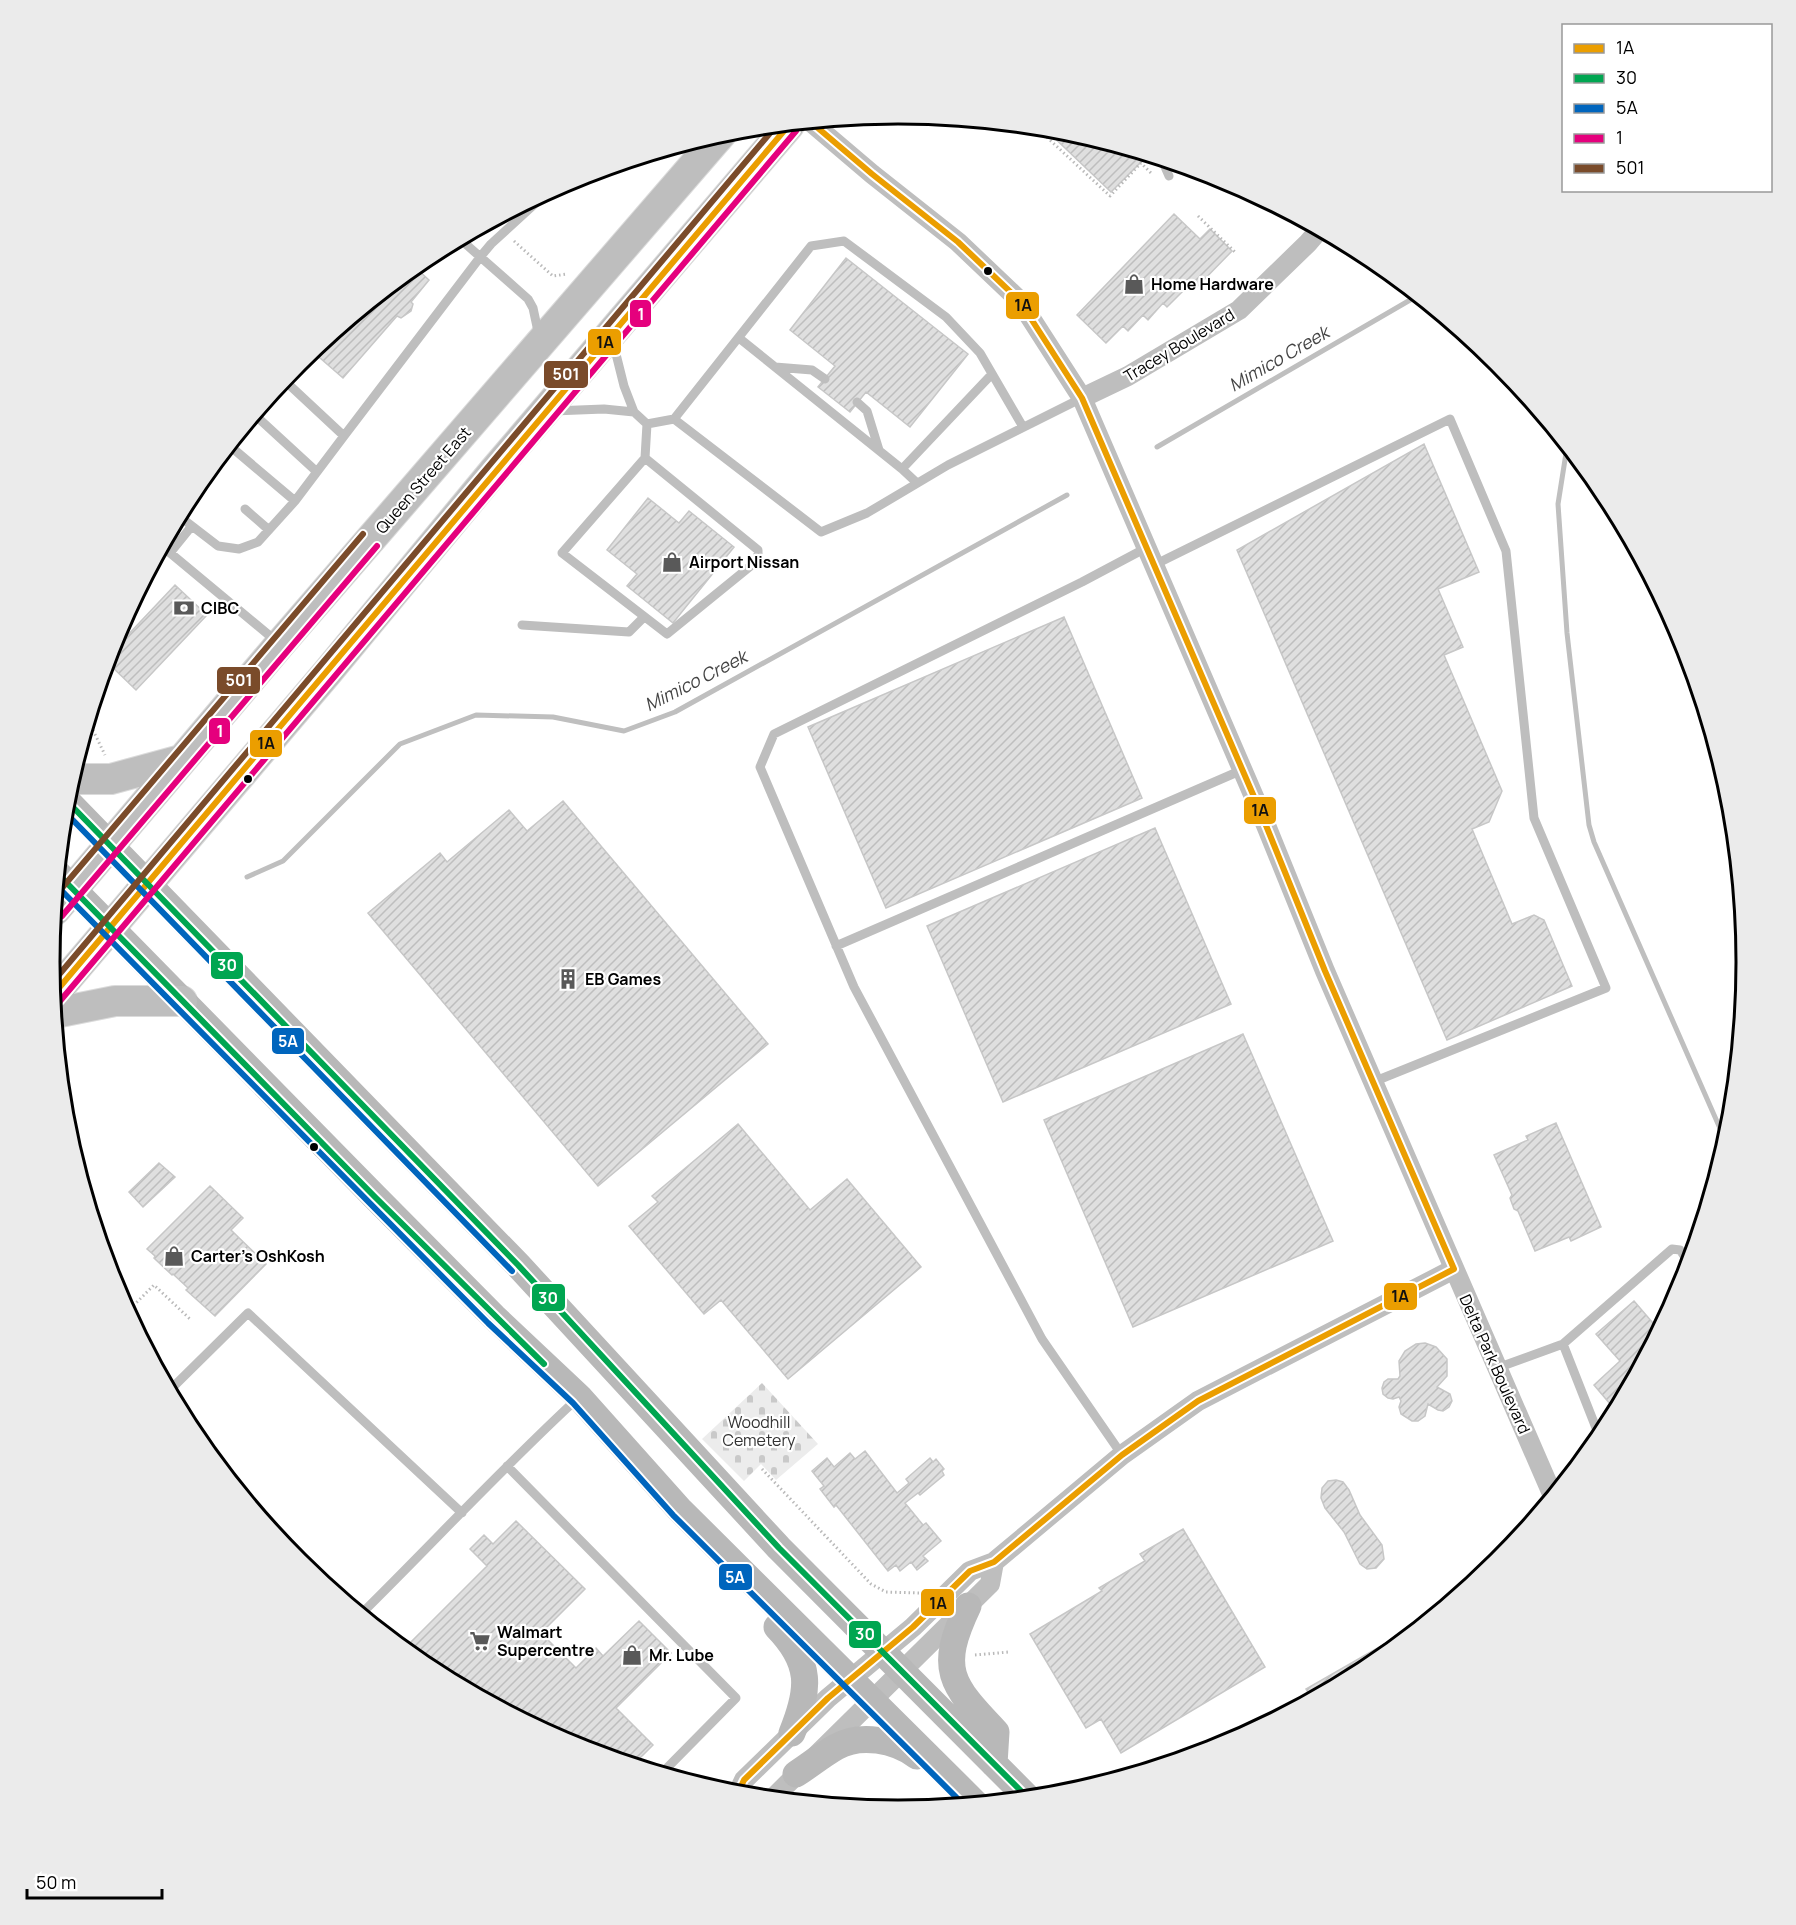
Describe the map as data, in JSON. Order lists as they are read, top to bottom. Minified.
{"streets":{"main road":["Queen Street East"],"street":["Tracey Boulevard","Delta Park Boulevard"]},"crossings":[["Tracey Boulevard","Delta Park Boulevard"]],"water":["Mimico Creek"],"parks":["Woodhill Cemetery"],"places":{"shop":["Home Hardware","Airport Nissan","Carter's OshKosh","Mr. Lube"],"bank":["CIBC"],"building":["EB Games"],"supermarket":["Walmart Supercentre"]},"lines":["transit line 1A","transit line 1","transit line 501","transit line 30","transit line 5A"],"legend":["1A","30","5A","1","501"],"scale_bar":"50 m"}
